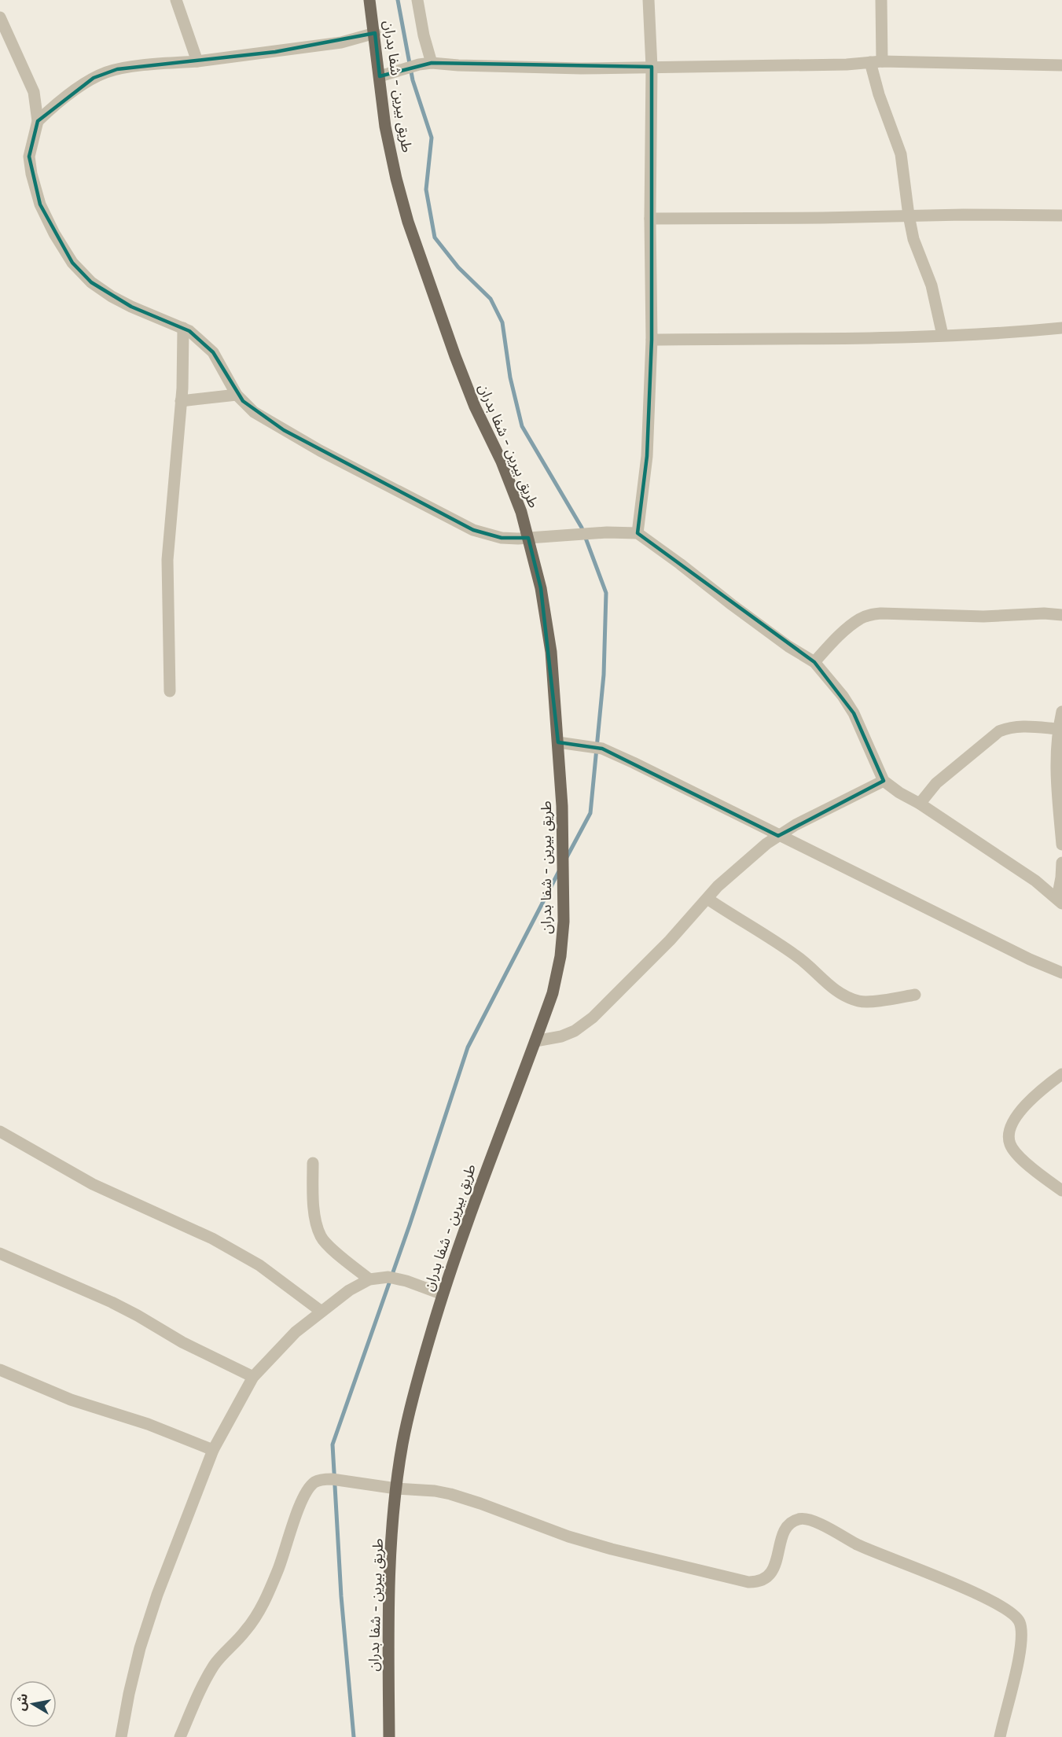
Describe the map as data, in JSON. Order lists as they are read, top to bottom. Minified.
{"streets":{"main road":["طريق بيرين - شفا بدران"]},"north":"left"}
